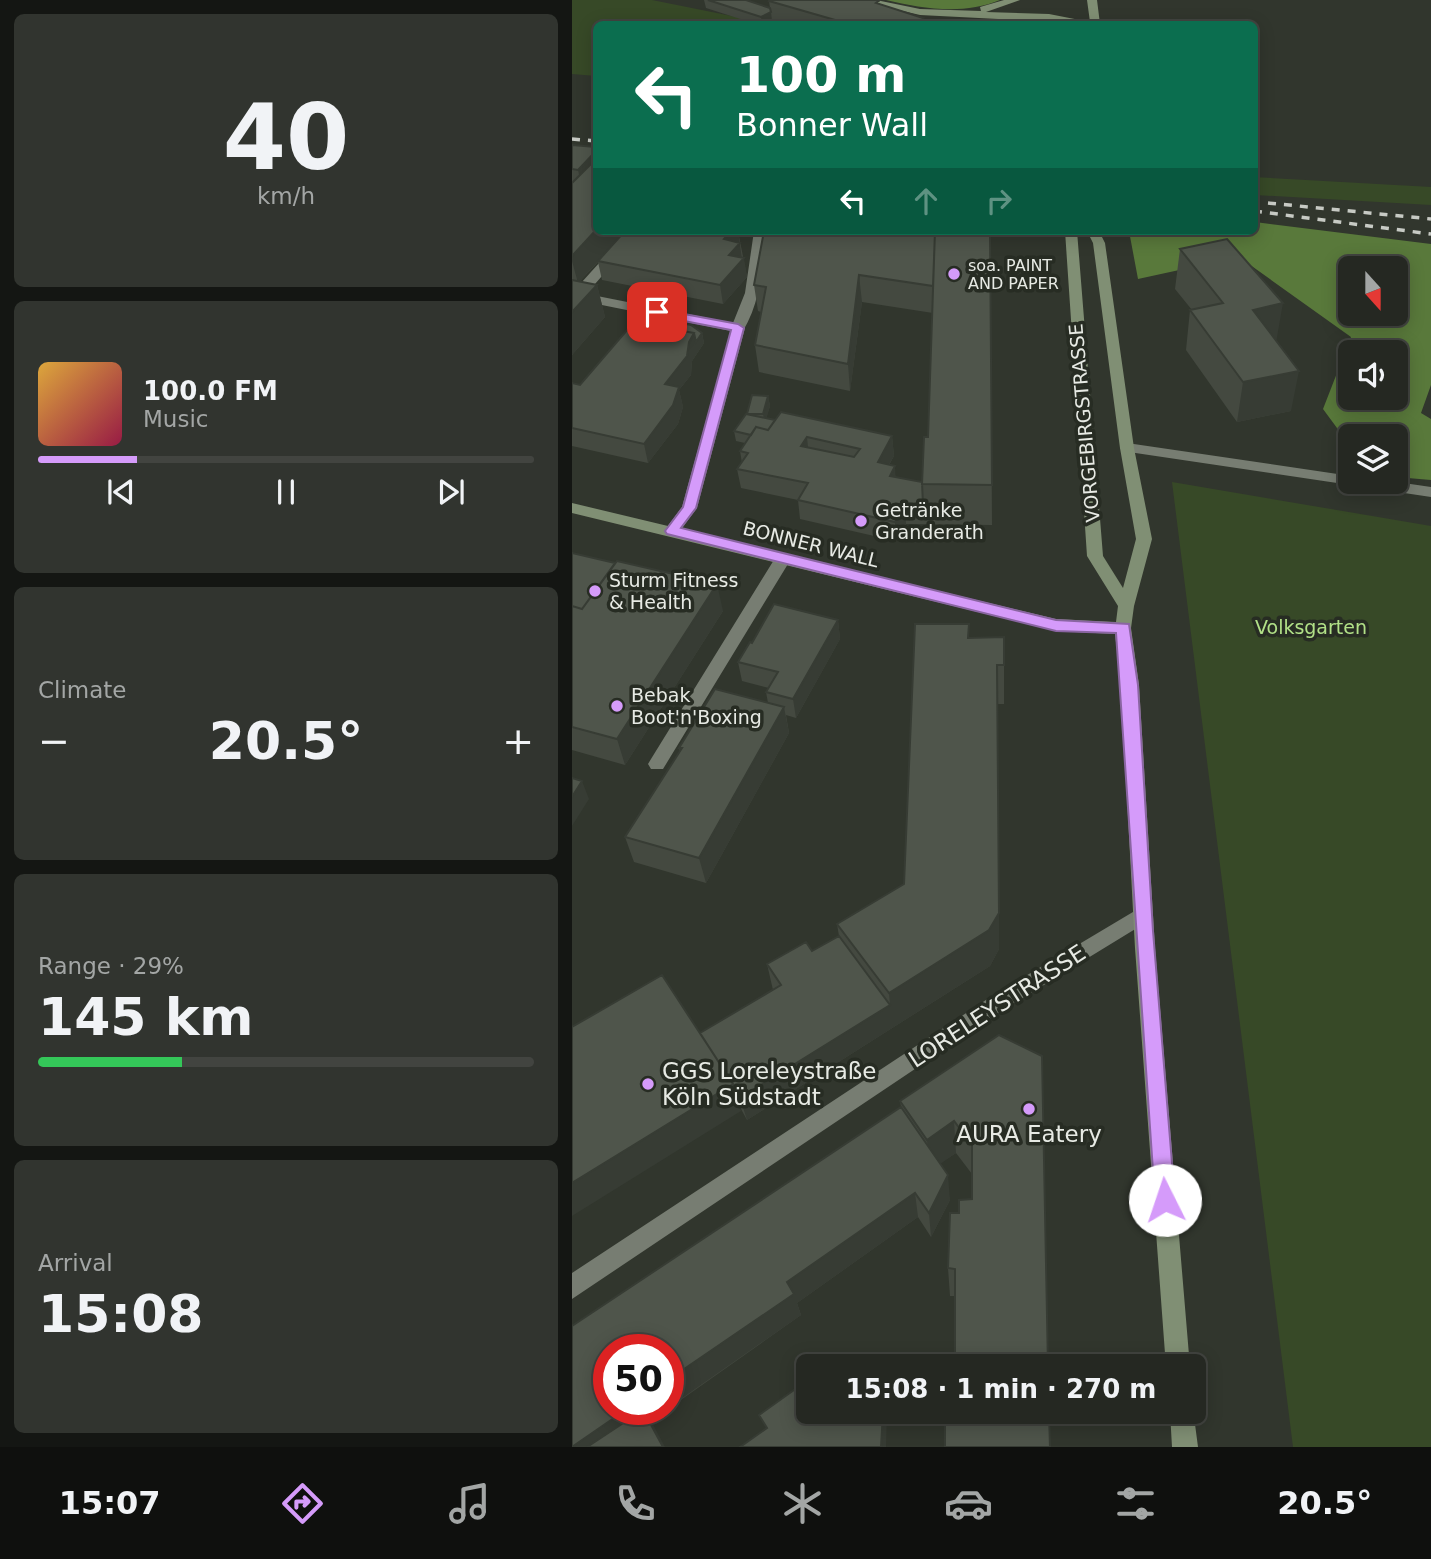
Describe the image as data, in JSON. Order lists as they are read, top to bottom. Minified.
{"streets":{"main road":["VORGEBIRGSTRASSE","BONNER WALL"],"street":["LORELEYSTRASSE"]},"crossings":[["VORGEBIRGSTRASSE","BONNER WALL"],["VORGEBIRGSTRASSE","LORELEYSTRASSE"]],"parks":["Volksgarten"],"places":["soa. PAINT AND PAPER","Getränke Granderath","Sturm Fitness & Health","Bebak Boot'n'Boxing","GGS Loreleystraße Köln Südstadt","AURA Eatery"],"north":"bottom","page":{"tile":[["40","km/h"],"Climate",["Range · 29%","145 km"],["Arrival","15:08"]],"turn":["100 m","Bonner Wall"],"song":["100.0 FM","Music"],"heat":["−","20.5°","+"],"limit":"50","trip":"15:08 · 1 min · 270 m","tabs":["15:07","20.5°"]}}
